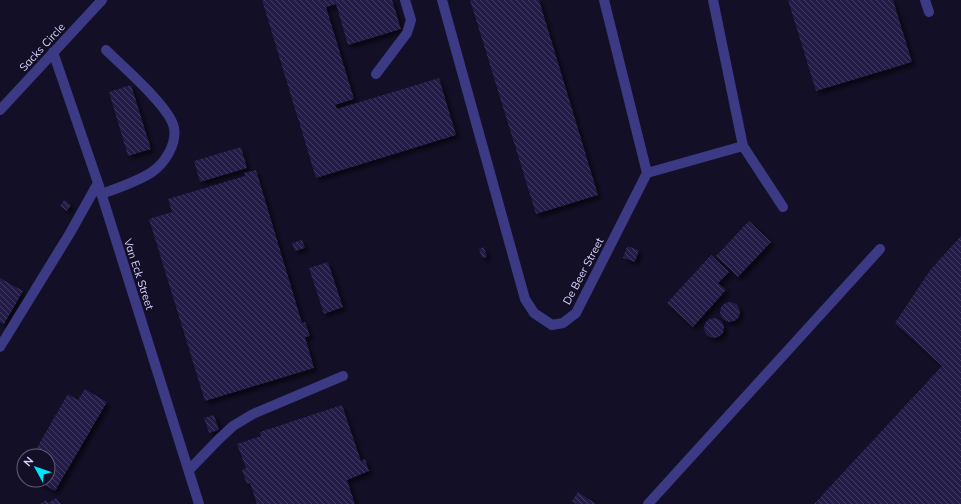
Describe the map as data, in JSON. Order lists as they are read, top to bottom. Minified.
{"streets":{"lane":["Sacks Circle","De Beer Street","Van Eck Street"]},"crossings":[["Sacks Circle","Van Eck Street"]],"north":"top left"}
